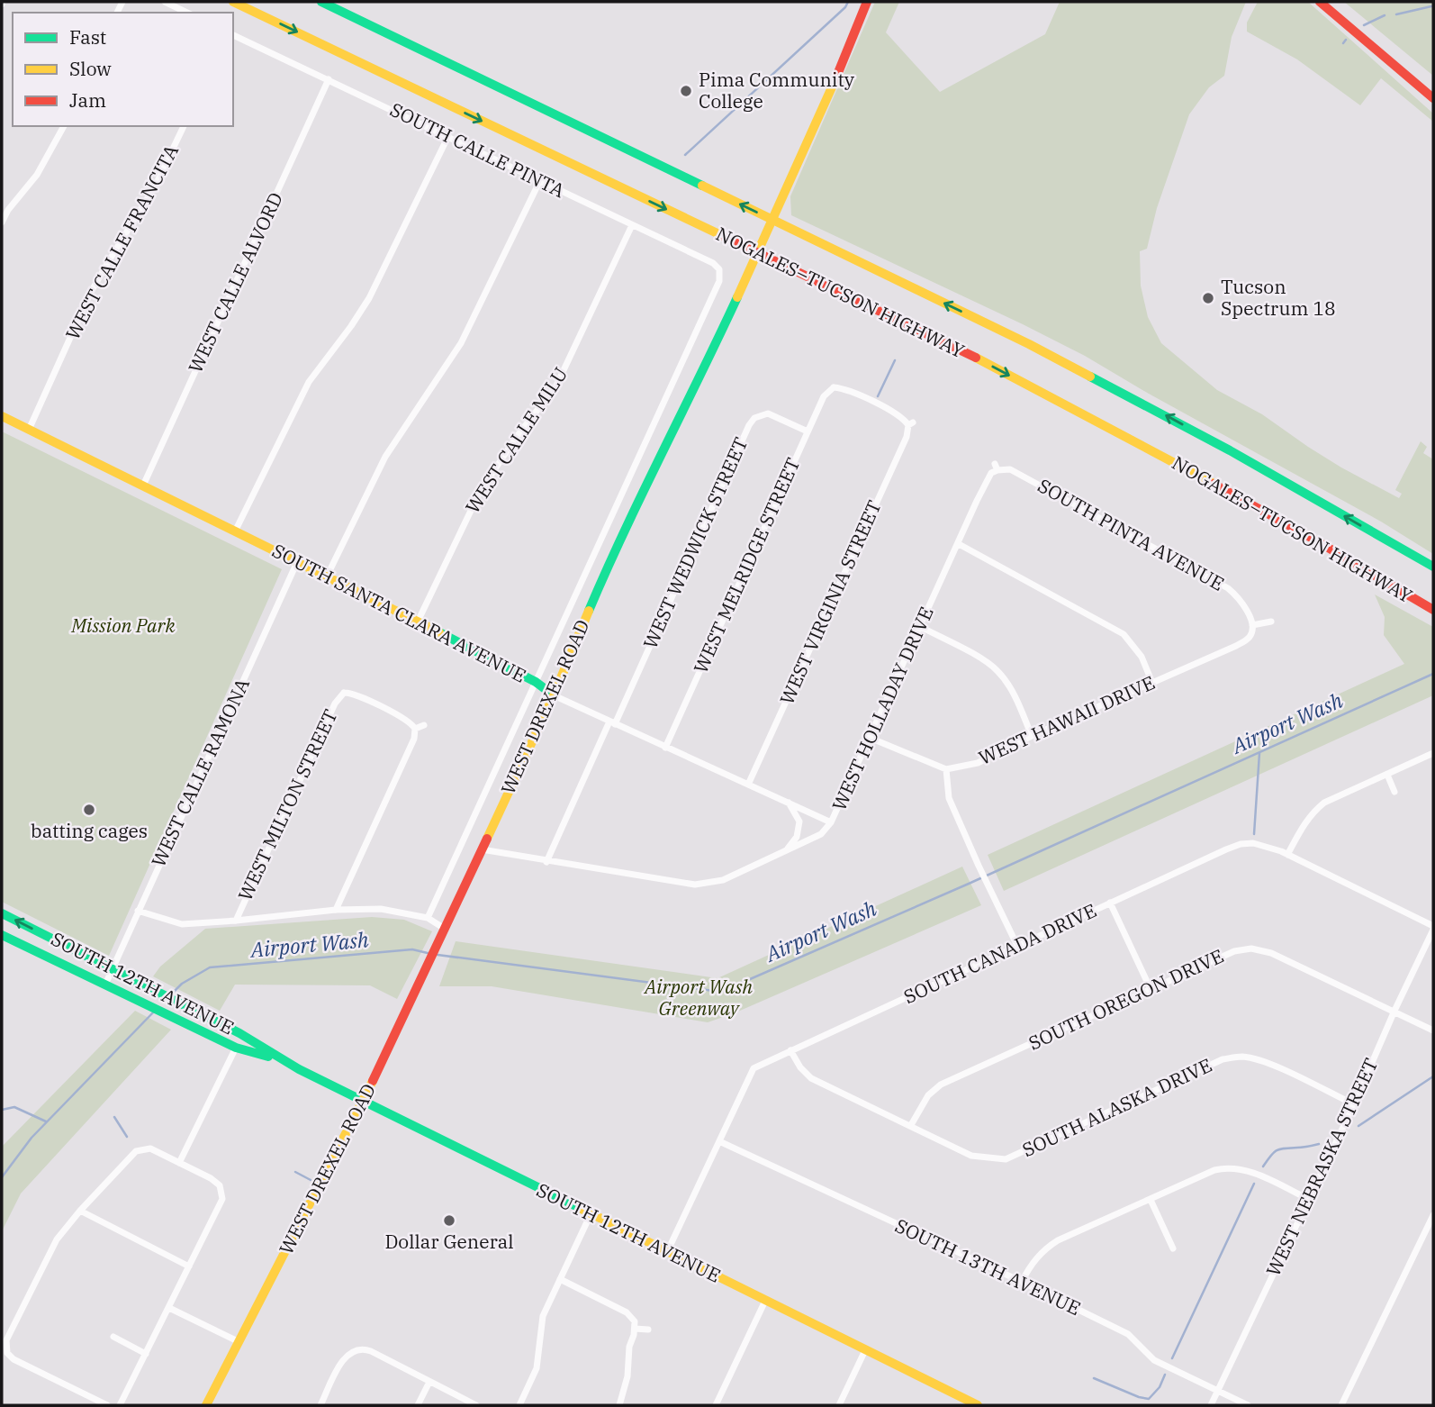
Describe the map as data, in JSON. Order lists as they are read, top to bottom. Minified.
{"streets":{"main road":["NOGALES–TUCSON HIGHWAY","SOUTH SANTA CLARA AVENUE","WEST DREXEL ROAD","SOUTH 12TH AVENUE"],"street":["SOUTH CALLE PINTA","WEST CALLE FRANCITA","WEST CALLE ALVORD","WEST CALLE MILU","SOUTH PINTA AVENUE","WEST WEDWICK STREET","WEST MELRIDGE STREET","WEST VIRGINIA STREET","WEST HOLLADAY DRIVE","WEST HAWAII DRIVE","WEST CALLE RAMONA","WEST MILTON STREET","SOUTH CANADA DRIVE","SOUTH OREGON DRIVE","SOUTH ALASKA DRIVE","WEST NEBRASKA STREET","SOUTH 13TH AVENUE"]},"crossings":[["SOUTH CALLE PINTA","WEST CALLE ALVORD"],["SOUTH CALLE PINTA","WEST CALLE MILU"],["SOUTH CALLE PINTA","WEST DREXEL ROAD"],["WEST CALLE FRANCITA","SOUTH SANTA CLARA AVENUE"],["WEST CALLE ALVORD","SOUTH SANTA CLARA AVENUE"],["WEST CALLE MILU","SOUTH SANTA CLARA AVENUE"],["SOUTH PINTA AVENUE","WEST HOLLADAY DRIVE"],["SOUTH PINTA AVENUE","WEST HAWAII DRIVE"],["WEST WEDWICK STREET","SOUTH SANTA CLARA AVENUE"],["WEST WEDWICK STREET","WEST HOLLADAY DRIVE"],["WEST MELRIDGE STREET","WEST VIRGINIA STREET"],["WEST MELRIDGE STREET","SOUTH SANTA CLARA AVENUE"],["WEST VIRGINIA STREET","SOUTH SANTA CLARA AVENUE"],["SOUTH SANTA CLARA AVENUE","WEST DREXEL ROAD"],["SOUTH SANTA CLARA AVENUE","WEST HOLLADAY DRIVE"],["SOUTH SANTA CLARA AVENUE","WEST CALLE RAMONA"],["WEST DREXEL ROAD","WEST HOLLADAY DRIVE"],["WEST DREXEL ROAD","SOUTH 12TH AVENUE"],["WEST CALLE RAMONA","SOUTH 12TH AVENUE"],["SOUTH CANADA DRIVE","SOUTH 12TH AVENUE"],["SOUTH CANADA DRIVE","SOUTH ALASKA DRIVE"],["SOUTH CANADA DRIVE","WEST NEBRASKA STREET"],["SOUTH CANADA DRIVE","SOUTH 13TH AVENUE"],["SOUTH OREGON DRIVE","SOUTH ALASKA DRIVE"],["SOUTH OREGON DRIVE","WEST NEBRASKA STREET"],["SOUTH ALASKA DRIVE","WEST NEBRASKA STREET"],["WEST NEBRASKA STREET","SOUTH 13TH AVENUE"]],"water":["Airport Wash"],"parks":["Mission Park","Airport Wash Greenway"],"places":["Pima Community College","Tucson Spectrum 18","batting cages","Dollar General"],"legend":["Fast","Slow","Jam"]}
